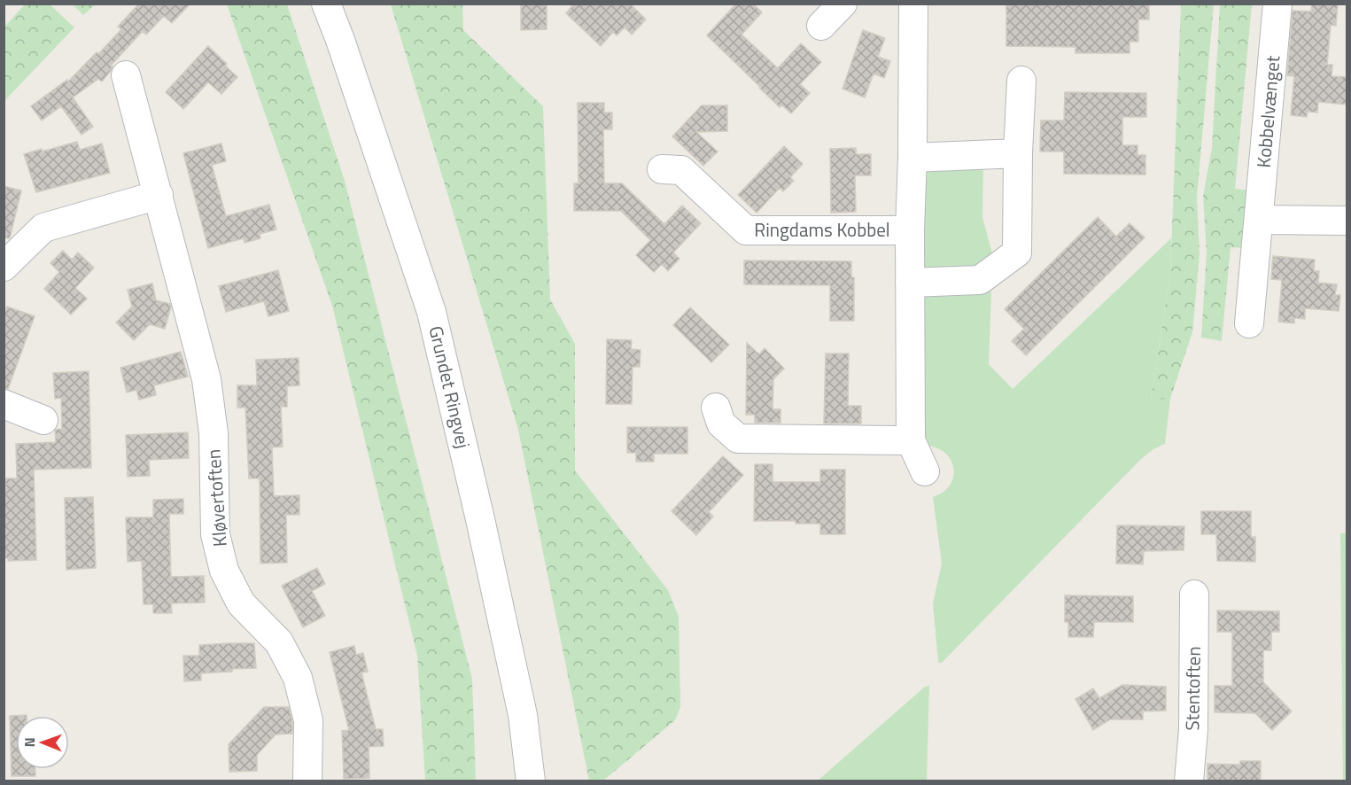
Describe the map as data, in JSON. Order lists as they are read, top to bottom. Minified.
{"streets":{"street":["Kobbelvænget","Ringdams Kobbel","Grundet Ringvej","Kløvertoften","Stentoften"]},"north":"left"}
